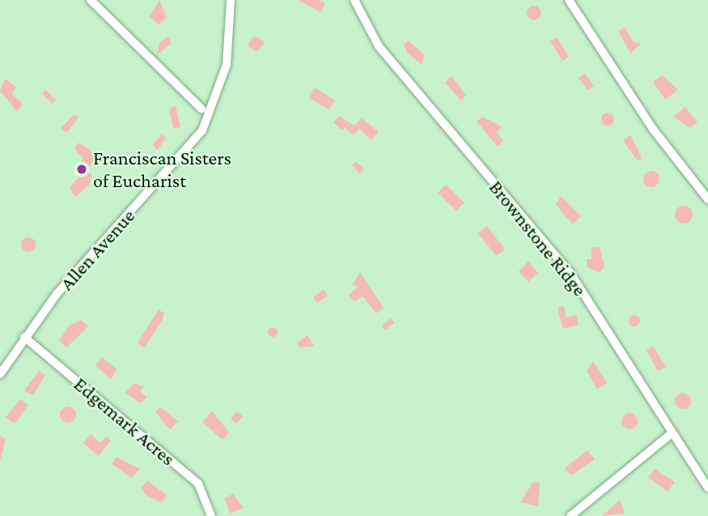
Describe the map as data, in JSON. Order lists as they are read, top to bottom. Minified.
{"streets":{"street":["Brownstone Ridge","Allen Avenue","Edgemark Acres"]},"crossings":[["Allen Avenue","Edgemark Acres"]],"places":["Franciscan Sisters of Eucharist"]}
